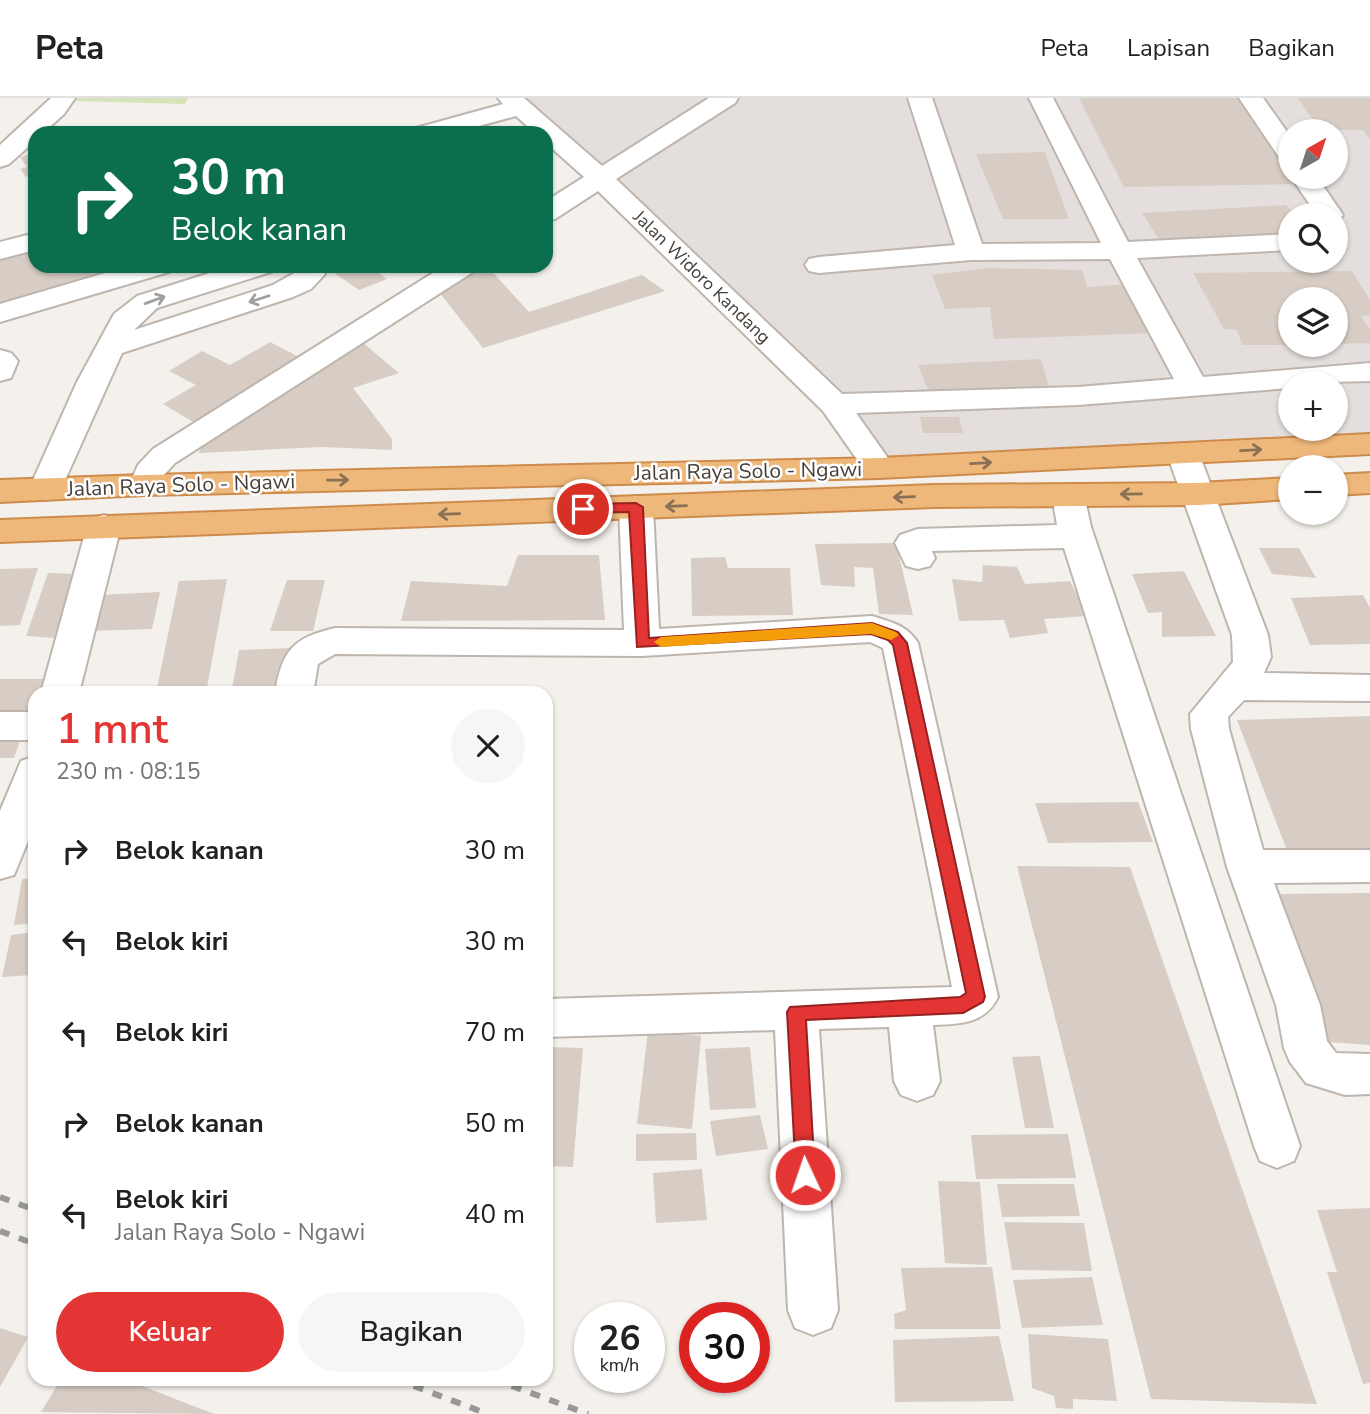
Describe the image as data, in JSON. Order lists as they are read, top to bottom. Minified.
{"streets":{"highway":["Jalan Raya Solo - Ngawi"],"street":["Jalan Widoro Kandang"]},"crossings":[["Jalan Widoro Kandang","Jalan Raya Solo - Ngawi"]],"north":"top right","page":{"header":"Peta","nav":["Peta","Lapisan","Bagikan"],"map_buttons":["+","−"],"turn":["30 m","Belok kanan"],"heading":["1 mnt","230 m · 08:15"],"list":[{"name":"Belok kanan","value":"30 m"},{"name":"Belok kiri","value":"30 m"},{"name":"Belok kiri","value":"70 m"},{"name":"Belok kanan","value":"50 m"},{"name":"Belok kiri","note":"Jalan Raya Solo - Ngawi","value":"40 m"}],"buttons":["Keluar","Bagikan"],"speed":"26 km/h","limit":"30"}}
